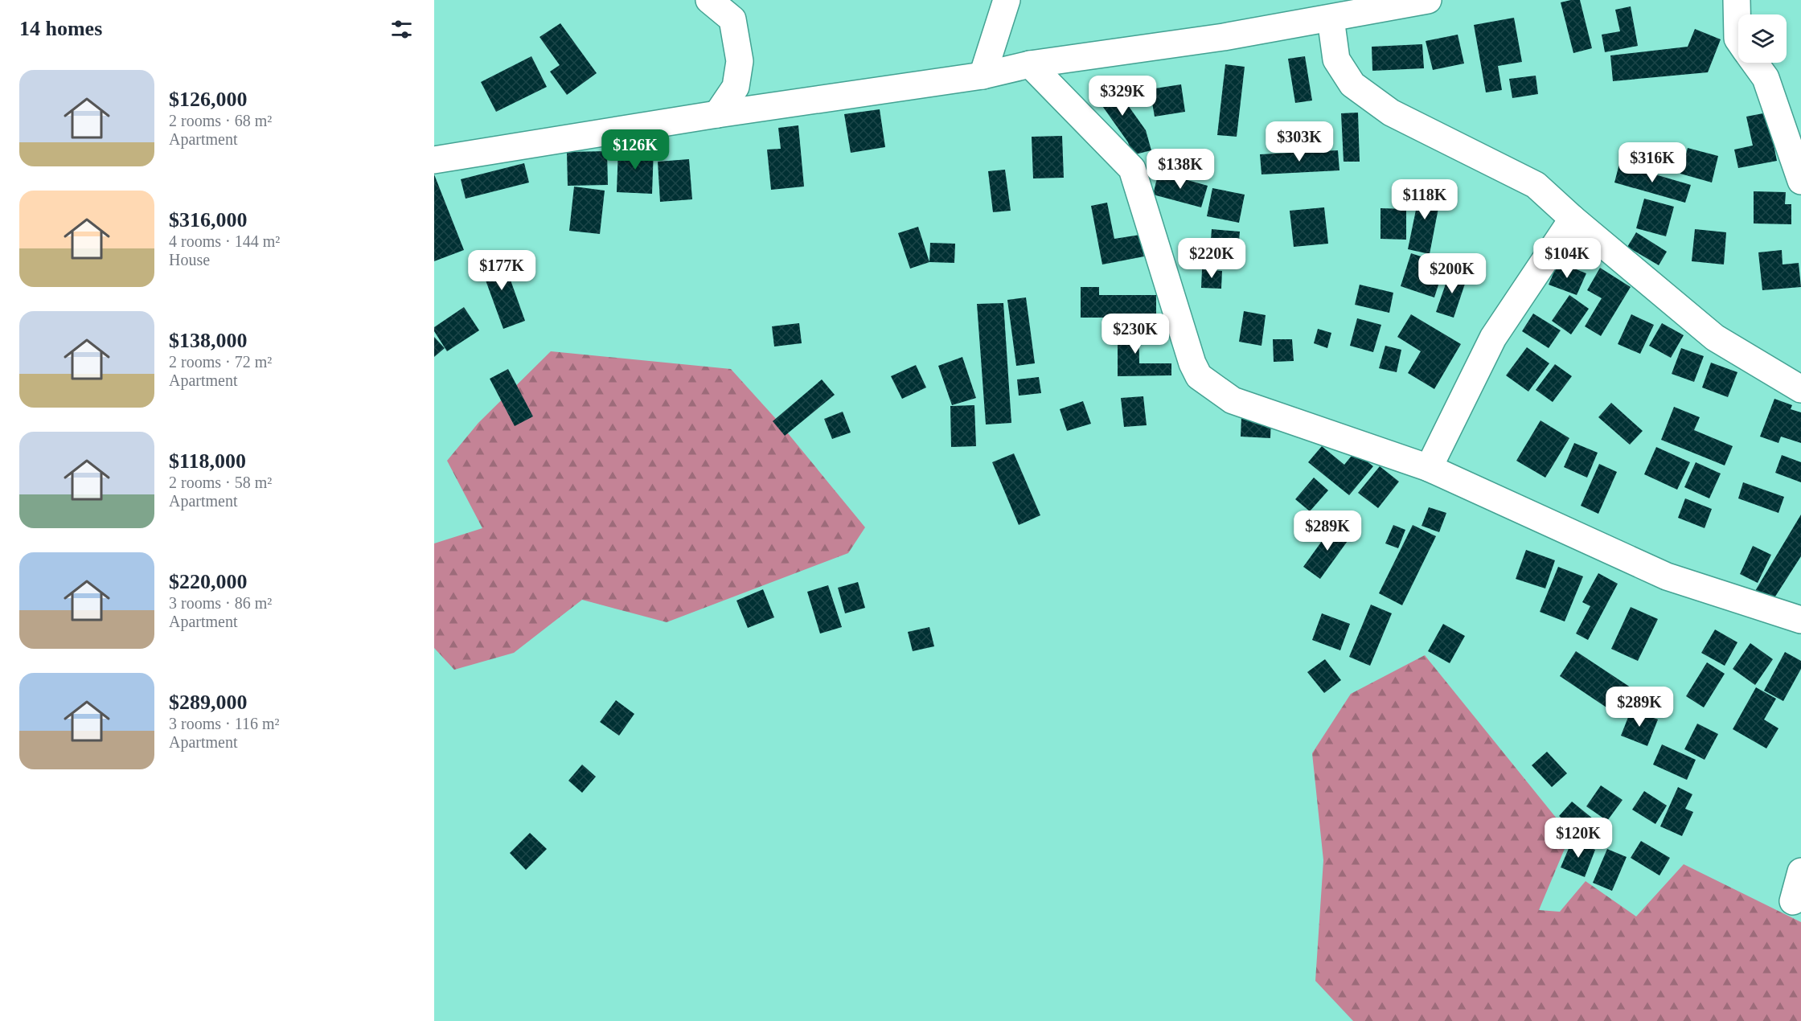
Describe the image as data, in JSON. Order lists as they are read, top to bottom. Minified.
{"page":{"heading":"14 homes","list":[{"name":"$126,000","note":"2 rooms · 68 m² · Apartment"},{"name":"$316,000","note":"4 rooms · 144 m² · House"},{"name":"$138,000","note":"2 rooms · 72 m² · Apartment"},{"name":"$118,000","note":"2 rooms · 58 m² · Apartment"},{"name":"$220,000","note":"3 rooms · 86 m² · Apartment"},{"name":"$289,000","note":"3 rooms · 116 m² · Apartment"}],"price":["$329K","$303K","$126K","$316K","$138K","$118K","$220K","$104K","$177K","$200K","$230K","$289K","$289K","$120K"]}}
